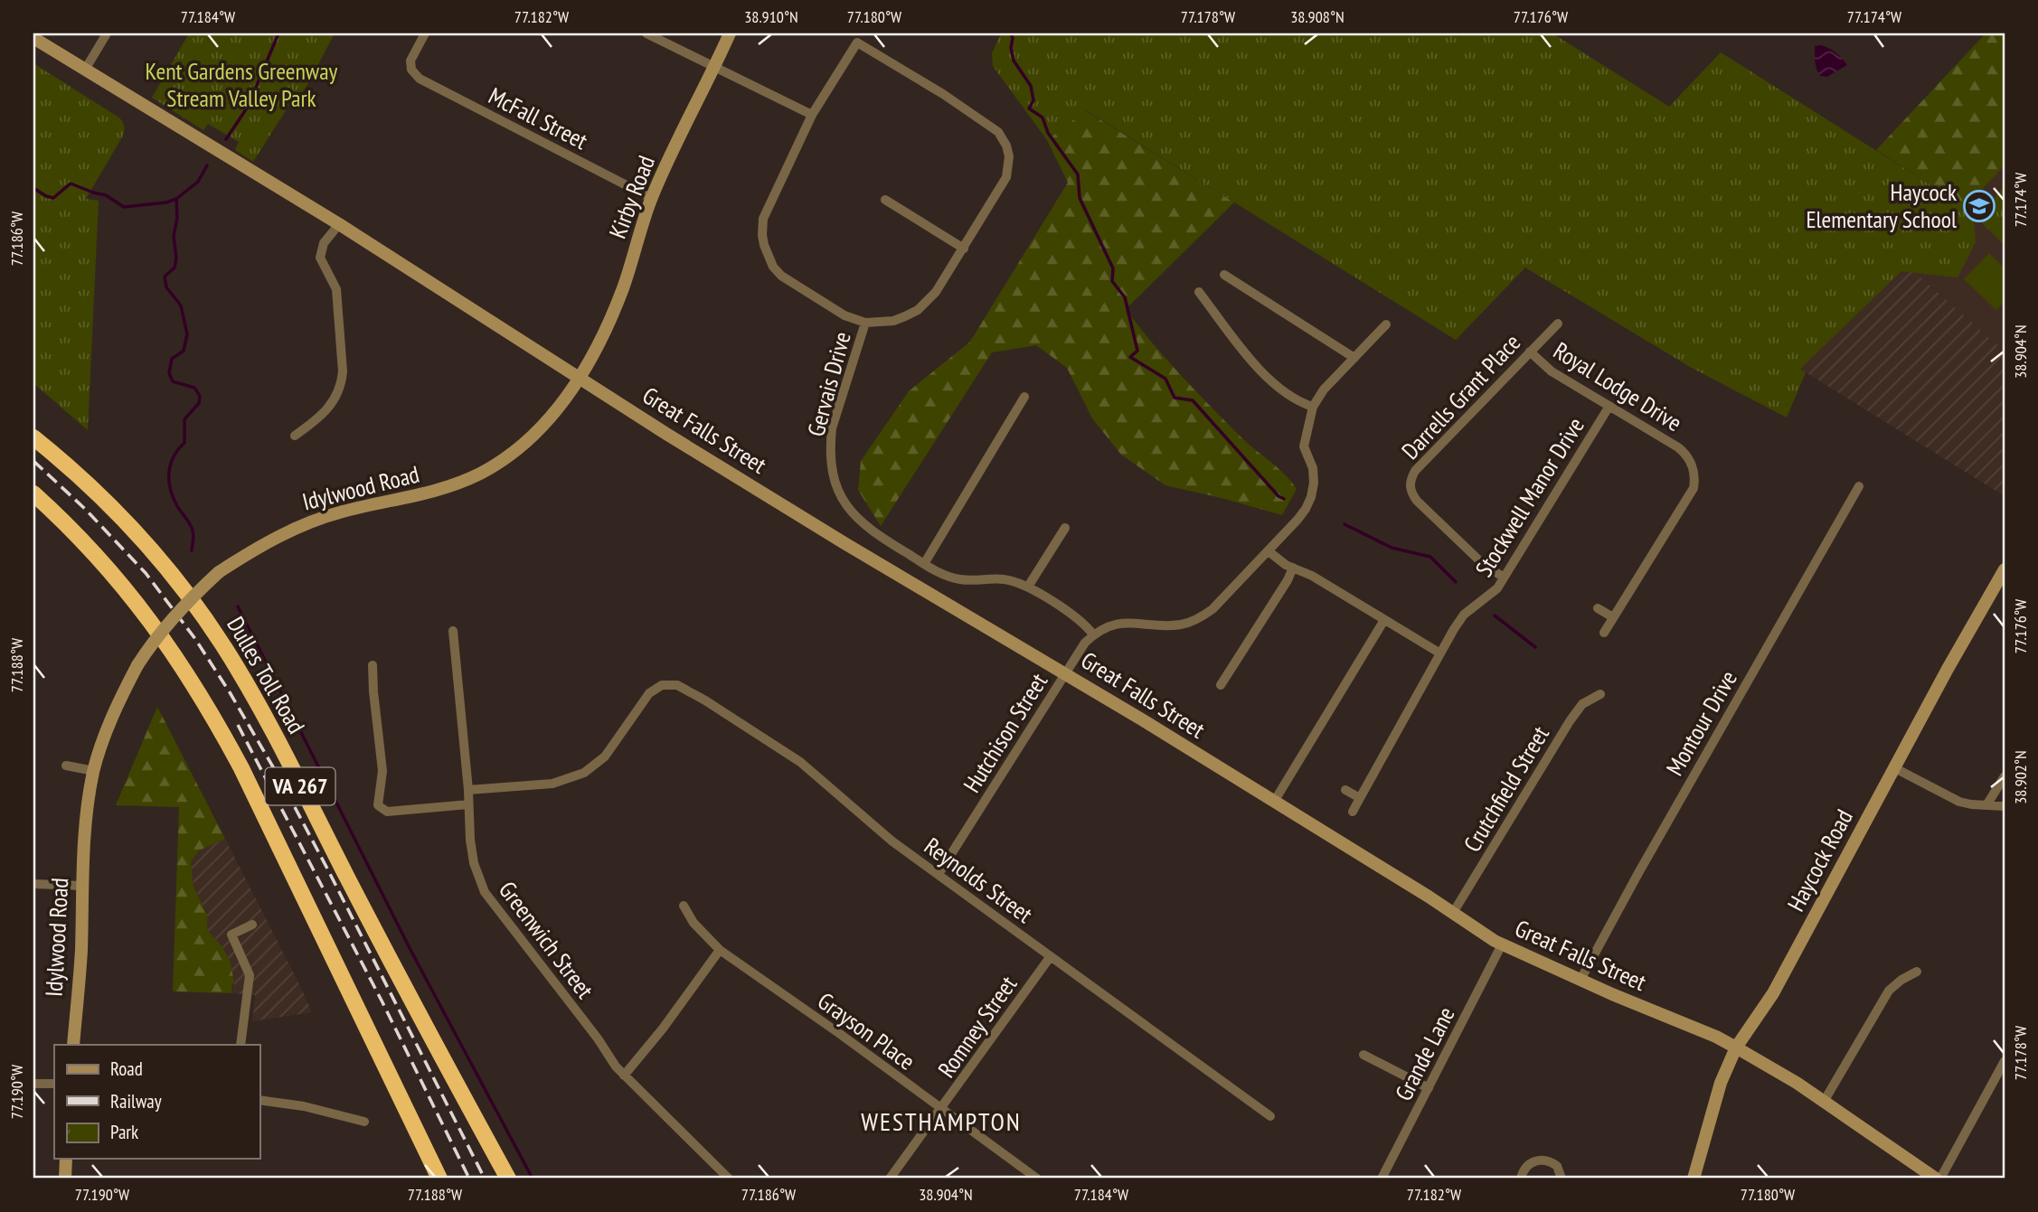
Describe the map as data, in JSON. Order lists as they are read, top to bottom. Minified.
{"streets":{"highway":["Dulles Toll Road","VA 267"],"main road":["Kirby Road","Great Falls Street","Idylwood Road","Haycock Road"],"street":["McFall Street","Gervais Drive","Royal Lodge Drive","Darrells Grant Place","Stockwell Manor Drive","Montour Drive","Hutchison Street","Crutchfield Street","Reynolds Street","Greenwich Street","Romney Street","Grayson Place","Grande Lane"]},"crossings":[["McFall Street","Kirby Road"],["Kirby Road","Great Falls Street"],["Kirby Road","Idylwood Road"],["Gervais Drive","Hutchison Street"],["Royal Lodge Drive","Darrells Grant Place"],["Royal Lodge Drive","Stockwell Manor Drive"],["Darrells Grant Place","Stockwell Manor Drive"],["Great Falls Street","Idylwood Road"],["Great Falls Street","Montour Drive"],["Great Falls Street","Hutchison Street"],["Great Falls Street","Crutchfield Street"],["Great Falls Street","Haycock Road"],["Great Falls Street","Grande Lane"],["Hutchison Street","Reynolds Street"],["Reynolds Street","Greenwich Street"],["Reynolds Street","Romney Street"],["Romney Street","Grayson Place"]],"districts":["WESTHAMPTON"],"parks":["Kent Gardens Greenway Stream Valley Park"],"places":{"school or university":["Haycock Elementary School"]},"legend":["Road","Railway","Park"],"coordinates":["77.184°W","77.182°W","38.910°N","77.180°W","77.178°W","38.908°N","77.176°W","77.174°W","77.186°W","38.904°N","77.188°W","38.902°N","77.190°W"]}
